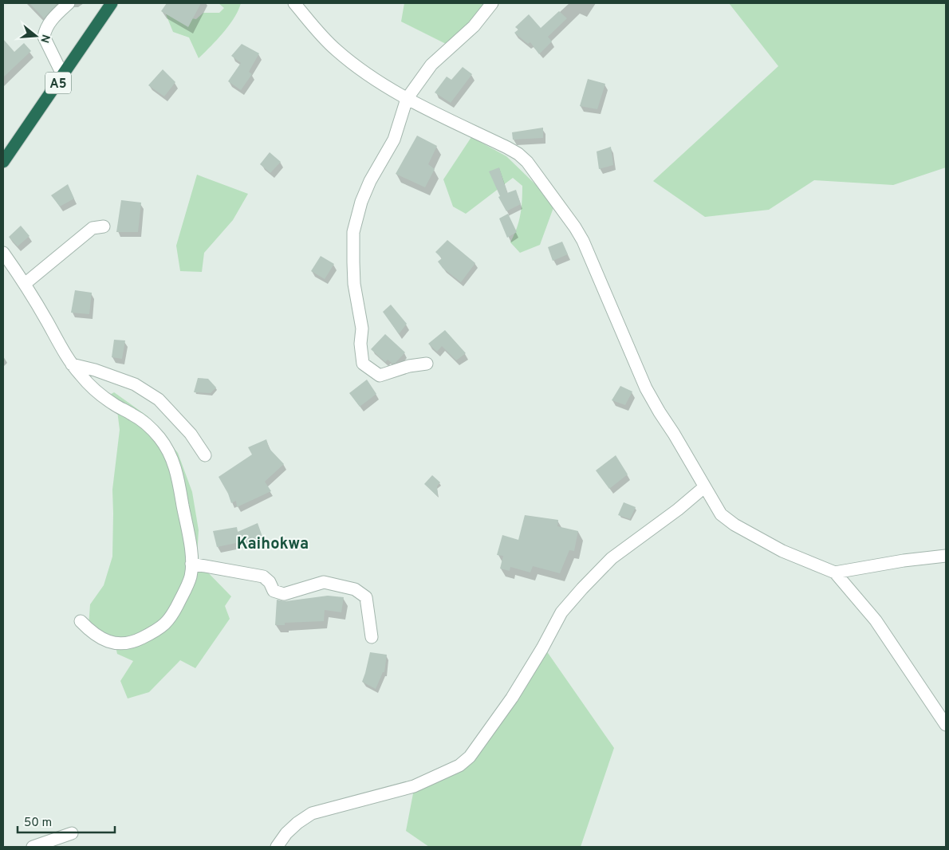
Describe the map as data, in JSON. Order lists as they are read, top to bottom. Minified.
{"streets":{"highway":["A5"]},"districts":["Kaihokwa"],"scale_bar":"50 m","north":"right"}
